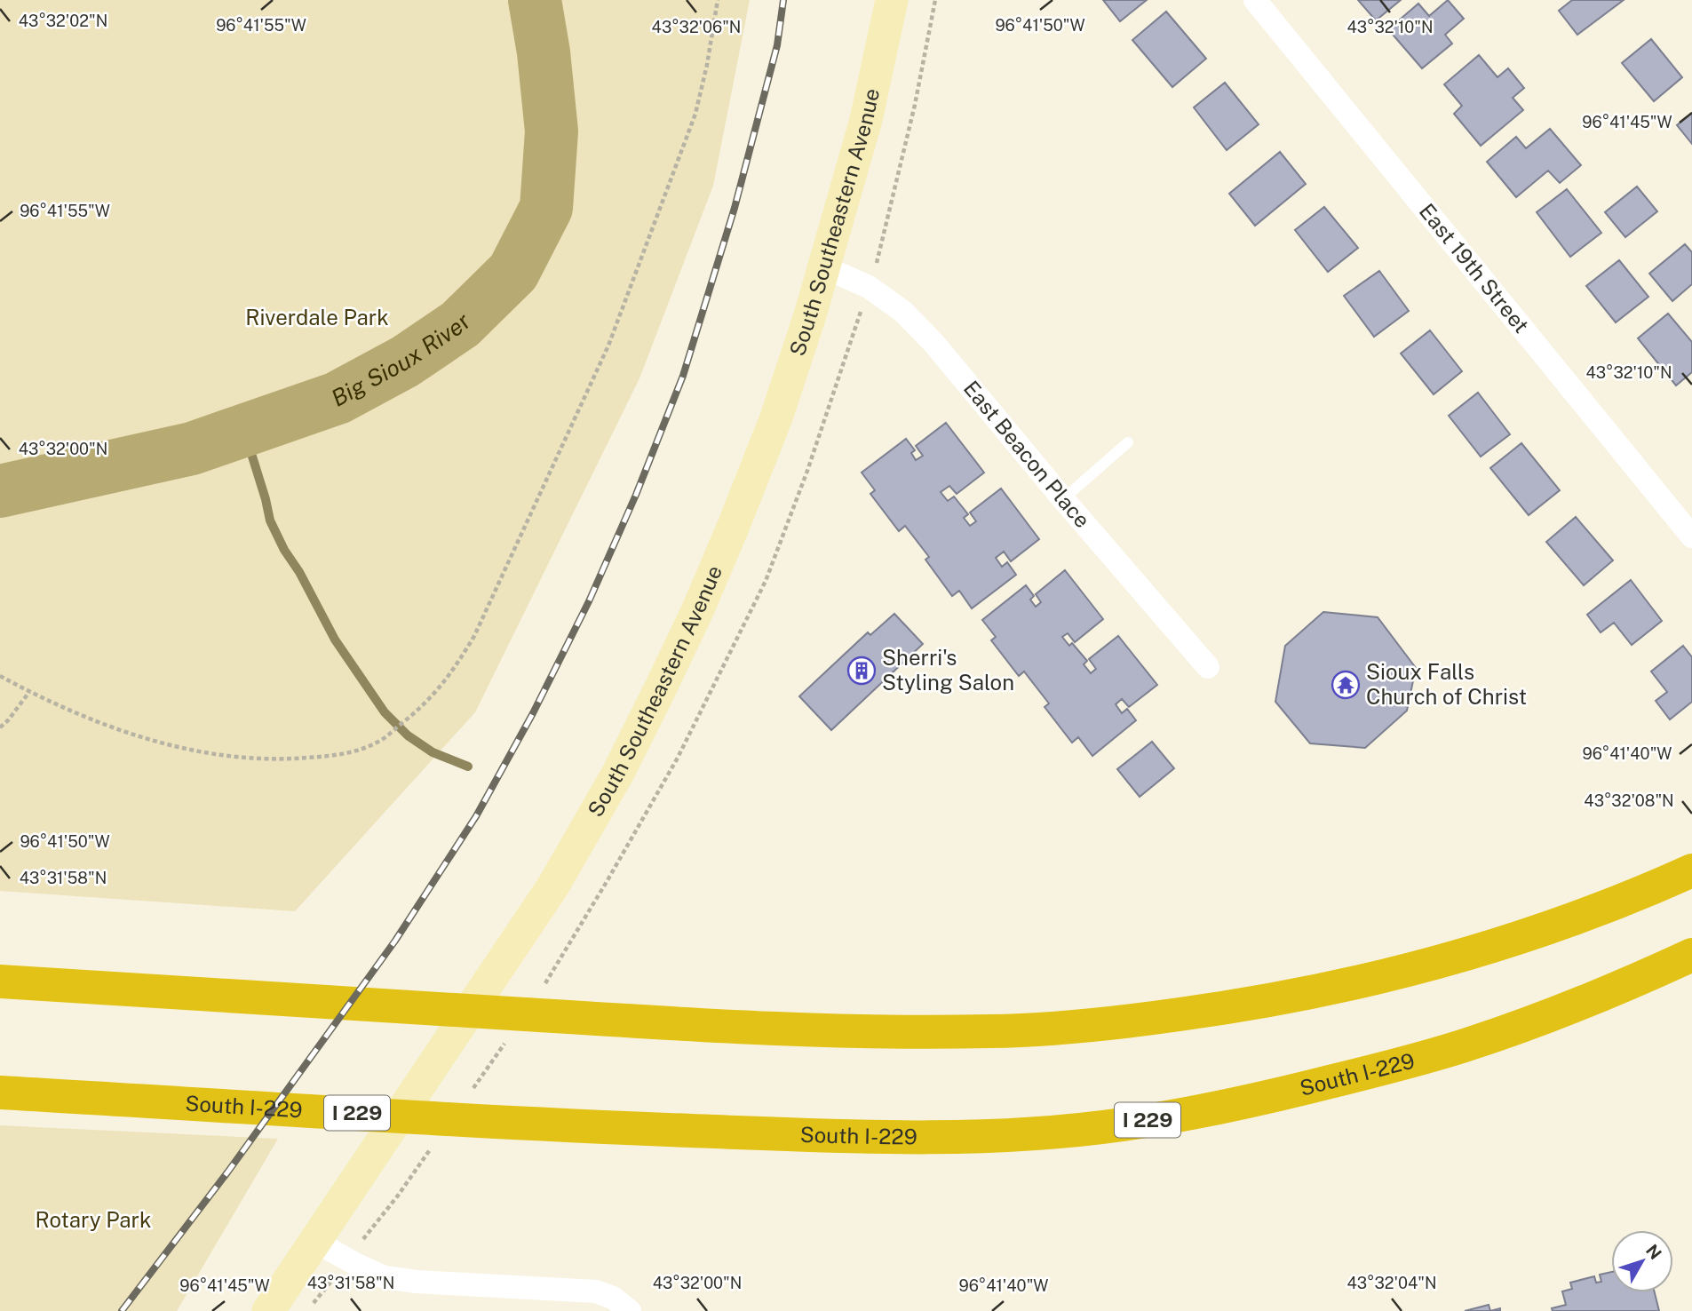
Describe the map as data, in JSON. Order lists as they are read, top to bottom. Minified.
{"streets":{"highway":["South I-229","I 229"],"main road":["South Southeastern Avenue"],"street":["East 19th Street","East Beacon Place"]},"crossings":[["South Southeastern Avenue","East Beacon Place"]],"water":["Big Sioux River"],"parks":["Riverdale Park","Rotary Park"],"places":{"building":["Sherri's Styling Salon"],"temple":["Sioux Falls Church of Christ"]},"north":"top right","coordinates":["43°32'02\"N","96°41'55\"W","96°41'50\"W","43°32'06\"N","43°32'10\"N","96°41'45\"W","43°32'00\"N","96°41'40\"W","43°32'08\"N","43°31'58\"N","43°32'04\"N"]}
